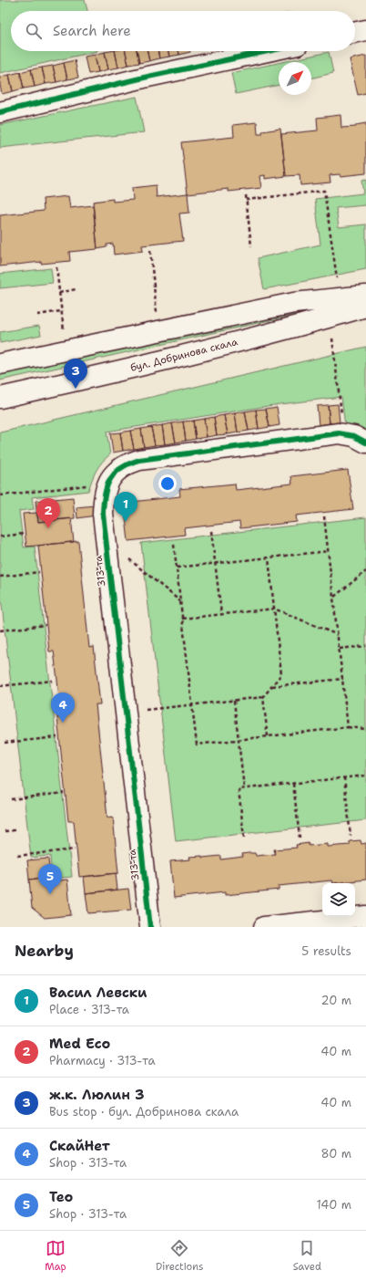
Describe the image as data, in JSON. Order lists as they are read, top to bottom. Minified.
{"streets":{"street":["бул. Добринова скала","313-та"]},"north":"top right","page":{"search":"Search here","pins":["3","1","2","4","5"],"heading":["Nearby","5 results"],"list":[{"mark":"1","name":"Васил Левски","note":"Place · 313-та","value":"20 m"},{"mark":"2","name":"Med Eco","note":"Pharmacy · 313-та","value":"40 m"},{"mark":"3","name":"ж.к. Люлин 3","note":"Bus stop · бул. Добринова скала","value":"40 m"},{"mark":"4","name":"СкайНет","note":"Shop · 313-та","value":"80 m"},{"mark":"5","name":"Тео","note":"Shop · 313-та","value":"140 m"}],"nav":["Map","Directions","Saved"]}}
